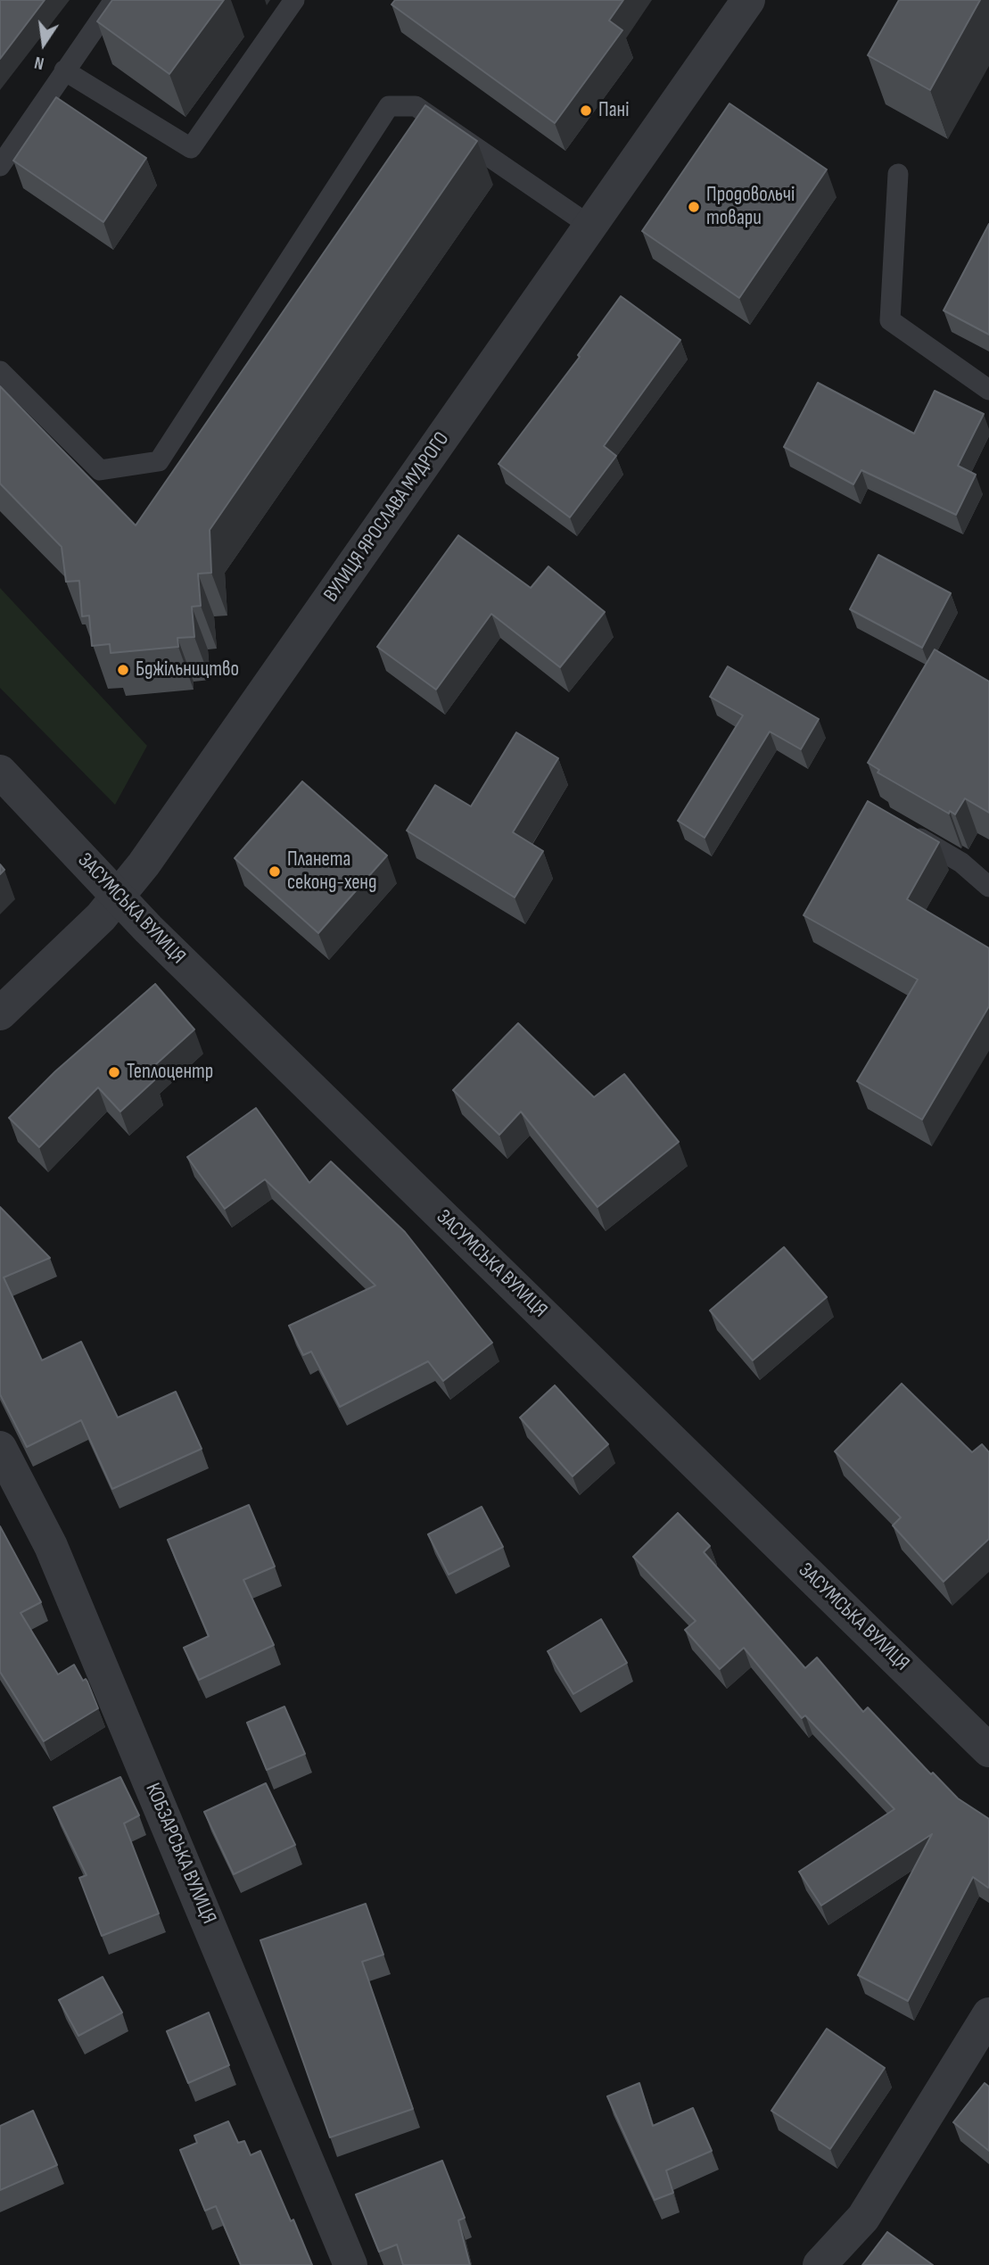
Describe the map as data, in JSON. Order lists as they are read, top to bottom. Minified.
{"streets":{"street":["ВУЛИЦЯ ЯРОСЛАВА МУДРОГО","ЗАСУМСЬКА ВУЛИЦЯ","КОБЗАРСЬКА ВУЛИЦЯ"]},"crossings":[["ВУЛИЦЯ ЯРОСЛАВА МУДРОГО","ЗАСУМСЬКА ВУЛИЦЯ"]],"places":["Пані","Продовольчі товари","Бджільництво","Планета секонд-хенд","Теплоцентр"],"north":"bottom"}
